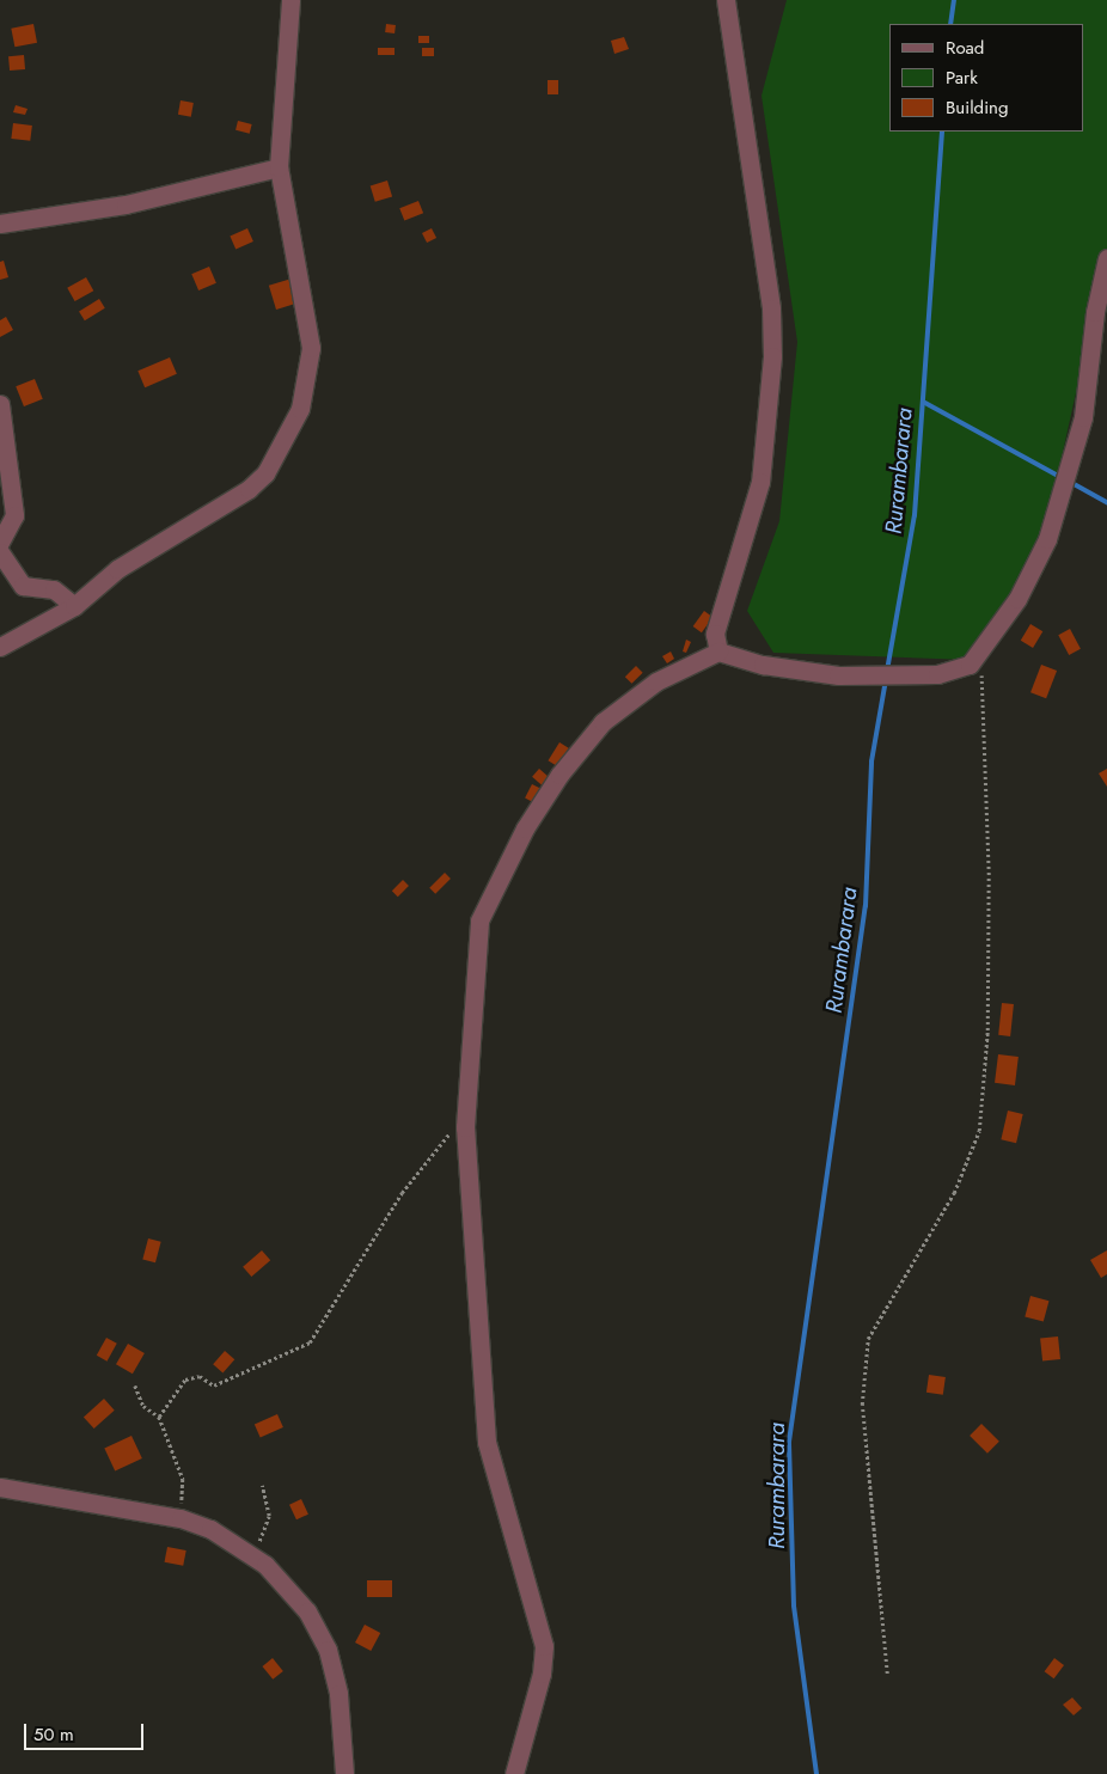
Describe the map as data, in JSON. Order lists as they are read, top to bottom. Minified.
{"water":["Rurambarara"],"legend":["Road","Park","Building"],"scale_bar":"50 m"}
